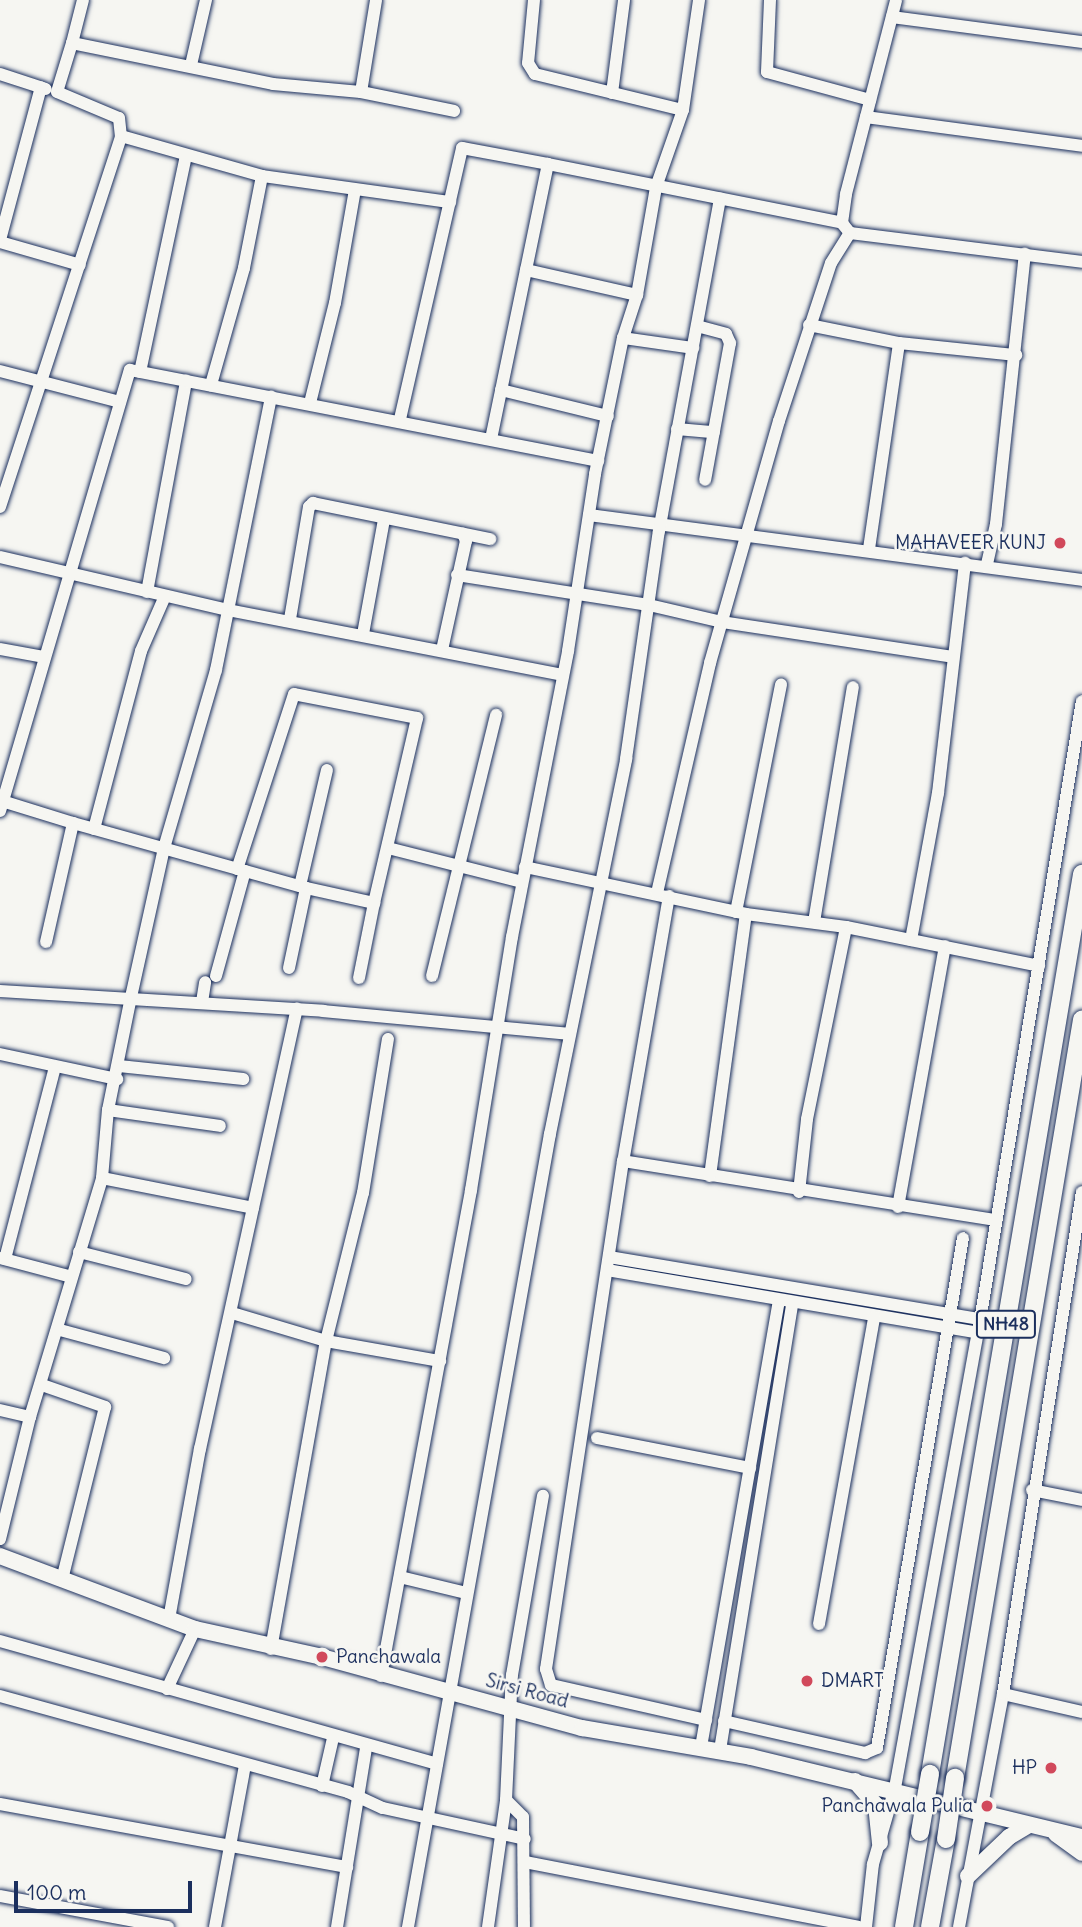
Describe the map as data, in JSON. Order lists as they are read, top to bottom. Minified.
{"streets":{"highway":["NH48"],"main road":["Sirsi Road"]},"places":["MAHAVEER KUNJ","Panchawala","DMART","HP","Panchawala Pulia"],"scale_bar":"100 m"}
